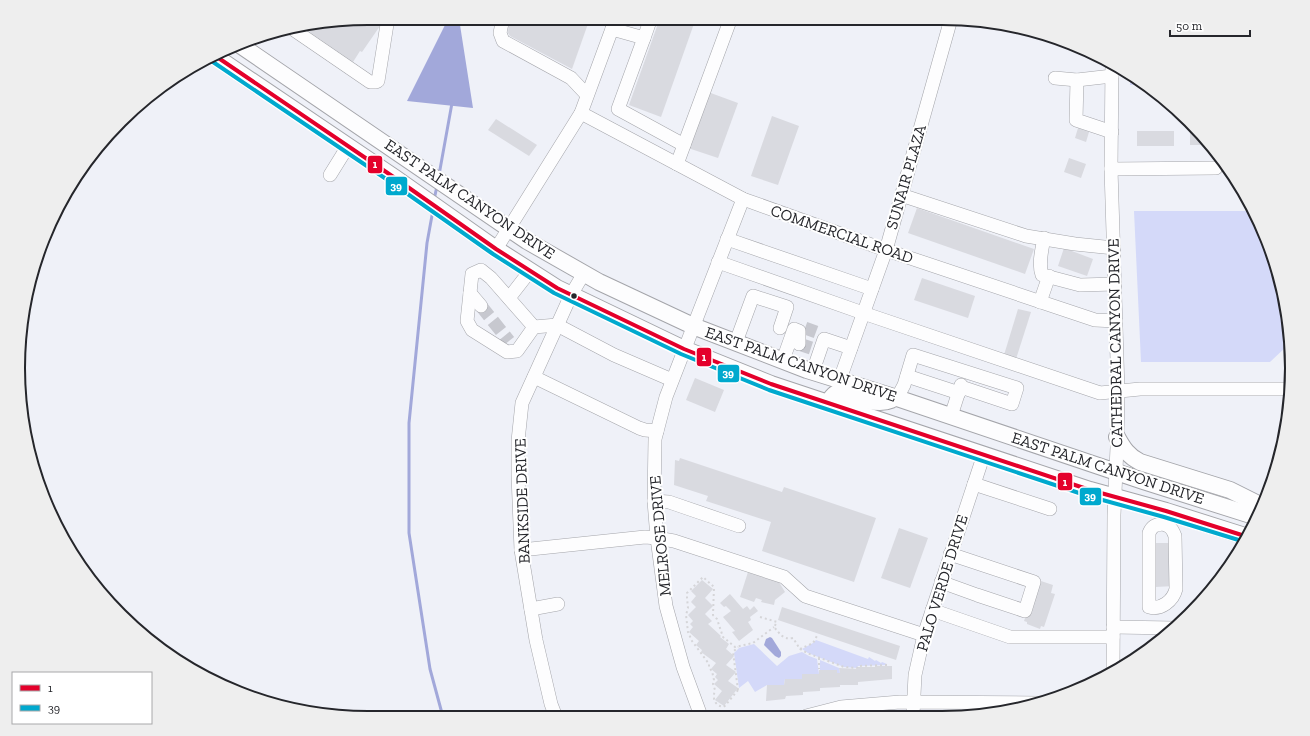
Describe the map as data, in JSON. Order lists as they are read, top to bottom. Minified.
{"streets":{"main road":["EAST PALM CANYON DRIVE"],"street":["SUNAIR PLAZA","COMMERCIAL ROAD","CATHEDRAL CANYON DRIVE","BANKSIDE DRIVE","MELROSE DRIVE","PALO VERDE DRIVE"]},"crossings":[["SUNAIR PLAZA","EAST PALM CANYON DRIVE"],["SUNAIR PLAZA","COMMERCIAL ROAD"],["EAST PALM CANYON DRIVE","CATHEDRAL CANYON DRIVE"],["EAST PALM CANYON DRIVE","BANKSIDE DRIVE"],["EAST PALM CANYON DRIVE","MELROSE DRIVE"],["EAST PALM CANYON DRIVE","PALO VERDE DRIVE"],["COMMERCIAL ROAD","CATHEDRAL CANYON DRIVE"],["COMMERCIAL ROAD","MELROSE DRIVE"]],"lines":["transit line 1","transit line 39"],"legend":["1","39"],"scale_bar":"50 m"}
